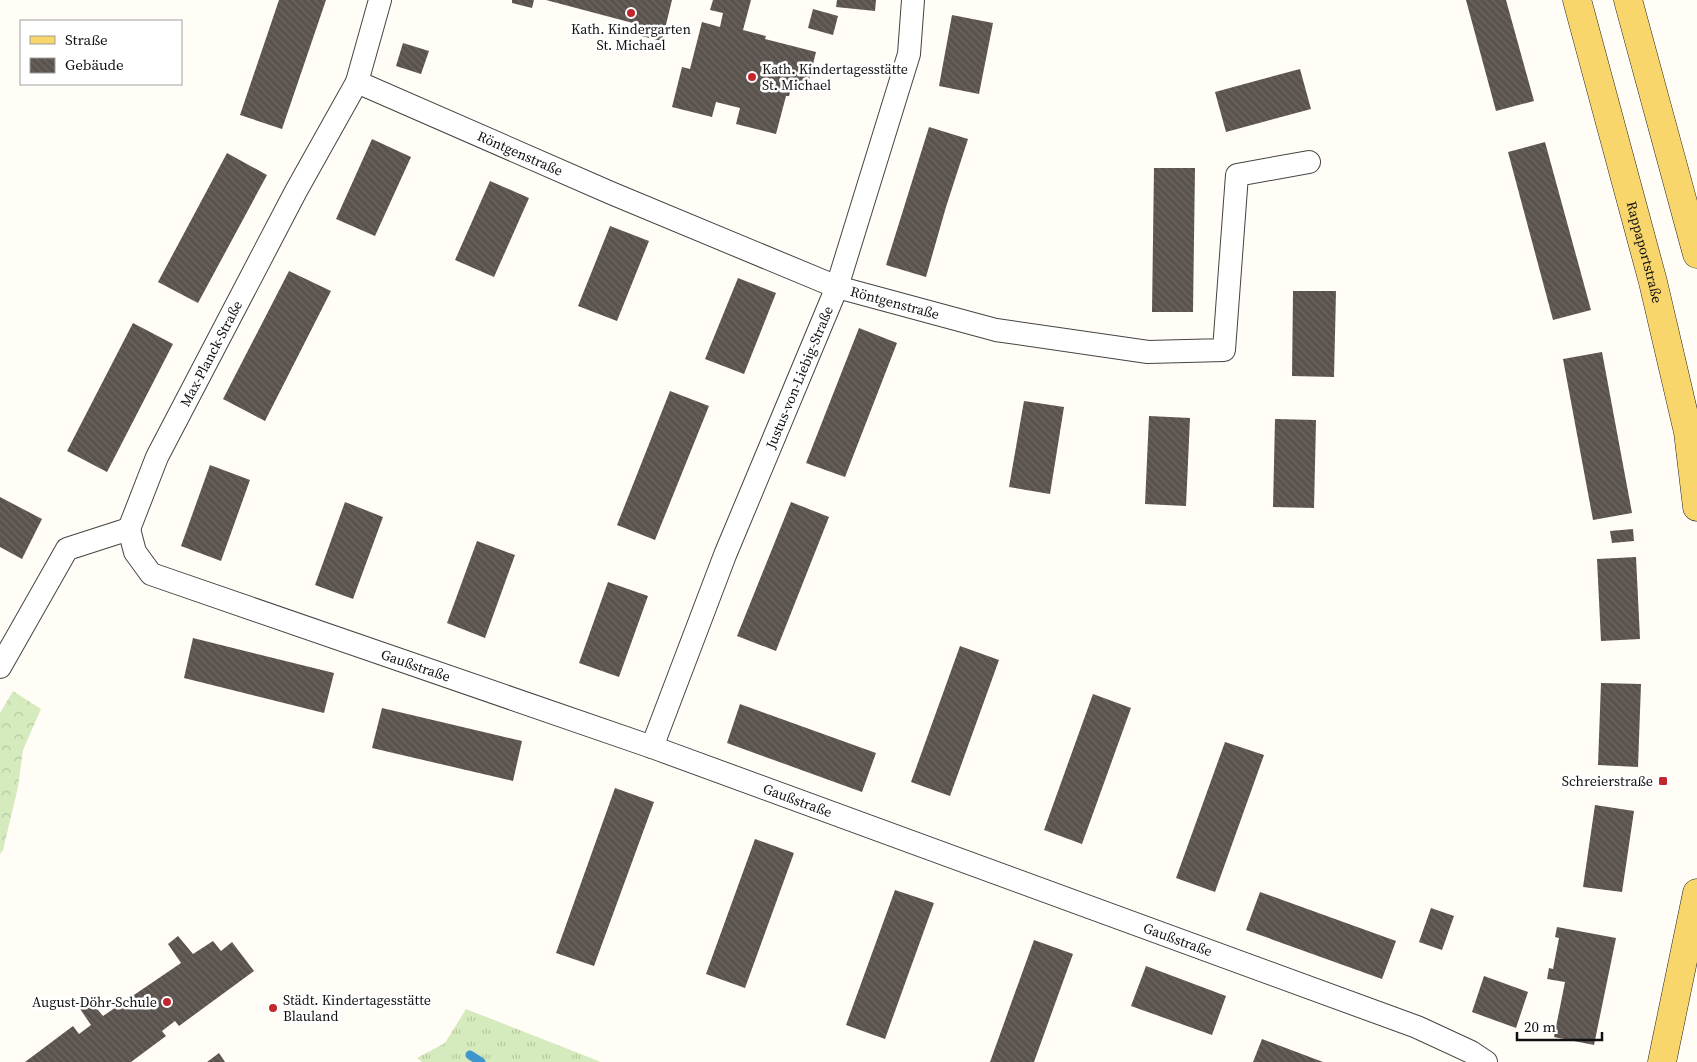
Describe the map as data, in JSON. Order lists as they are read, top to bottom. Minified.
{"streets":{"main road":["Rappaportstraße"],"street":["Röntgenstraße","Max-Planck-Straße","Justus-von-Liebig-Straße","Gaußstraße"]},"crossings":[["Röntgenstraße","Max-Planck-Straße"],["Röntgenstraße","Justus-von-Liebig-Straße"],["Max-Planck-Straße","Gaußstraße"],["Justus-von-Liebig-Straße","Gaußstraße"]],"places":{"other":["Kath. Kindergarten St. Michael","Kath. Kindertagesstätte St. Michael","August-Döhr-Schule","Städt. Kindertagesstätte Blauland"],"transit":["Schreierstraße"]},"legend":["Straße","Gebäude"],"scale_bar":"20 m"}
